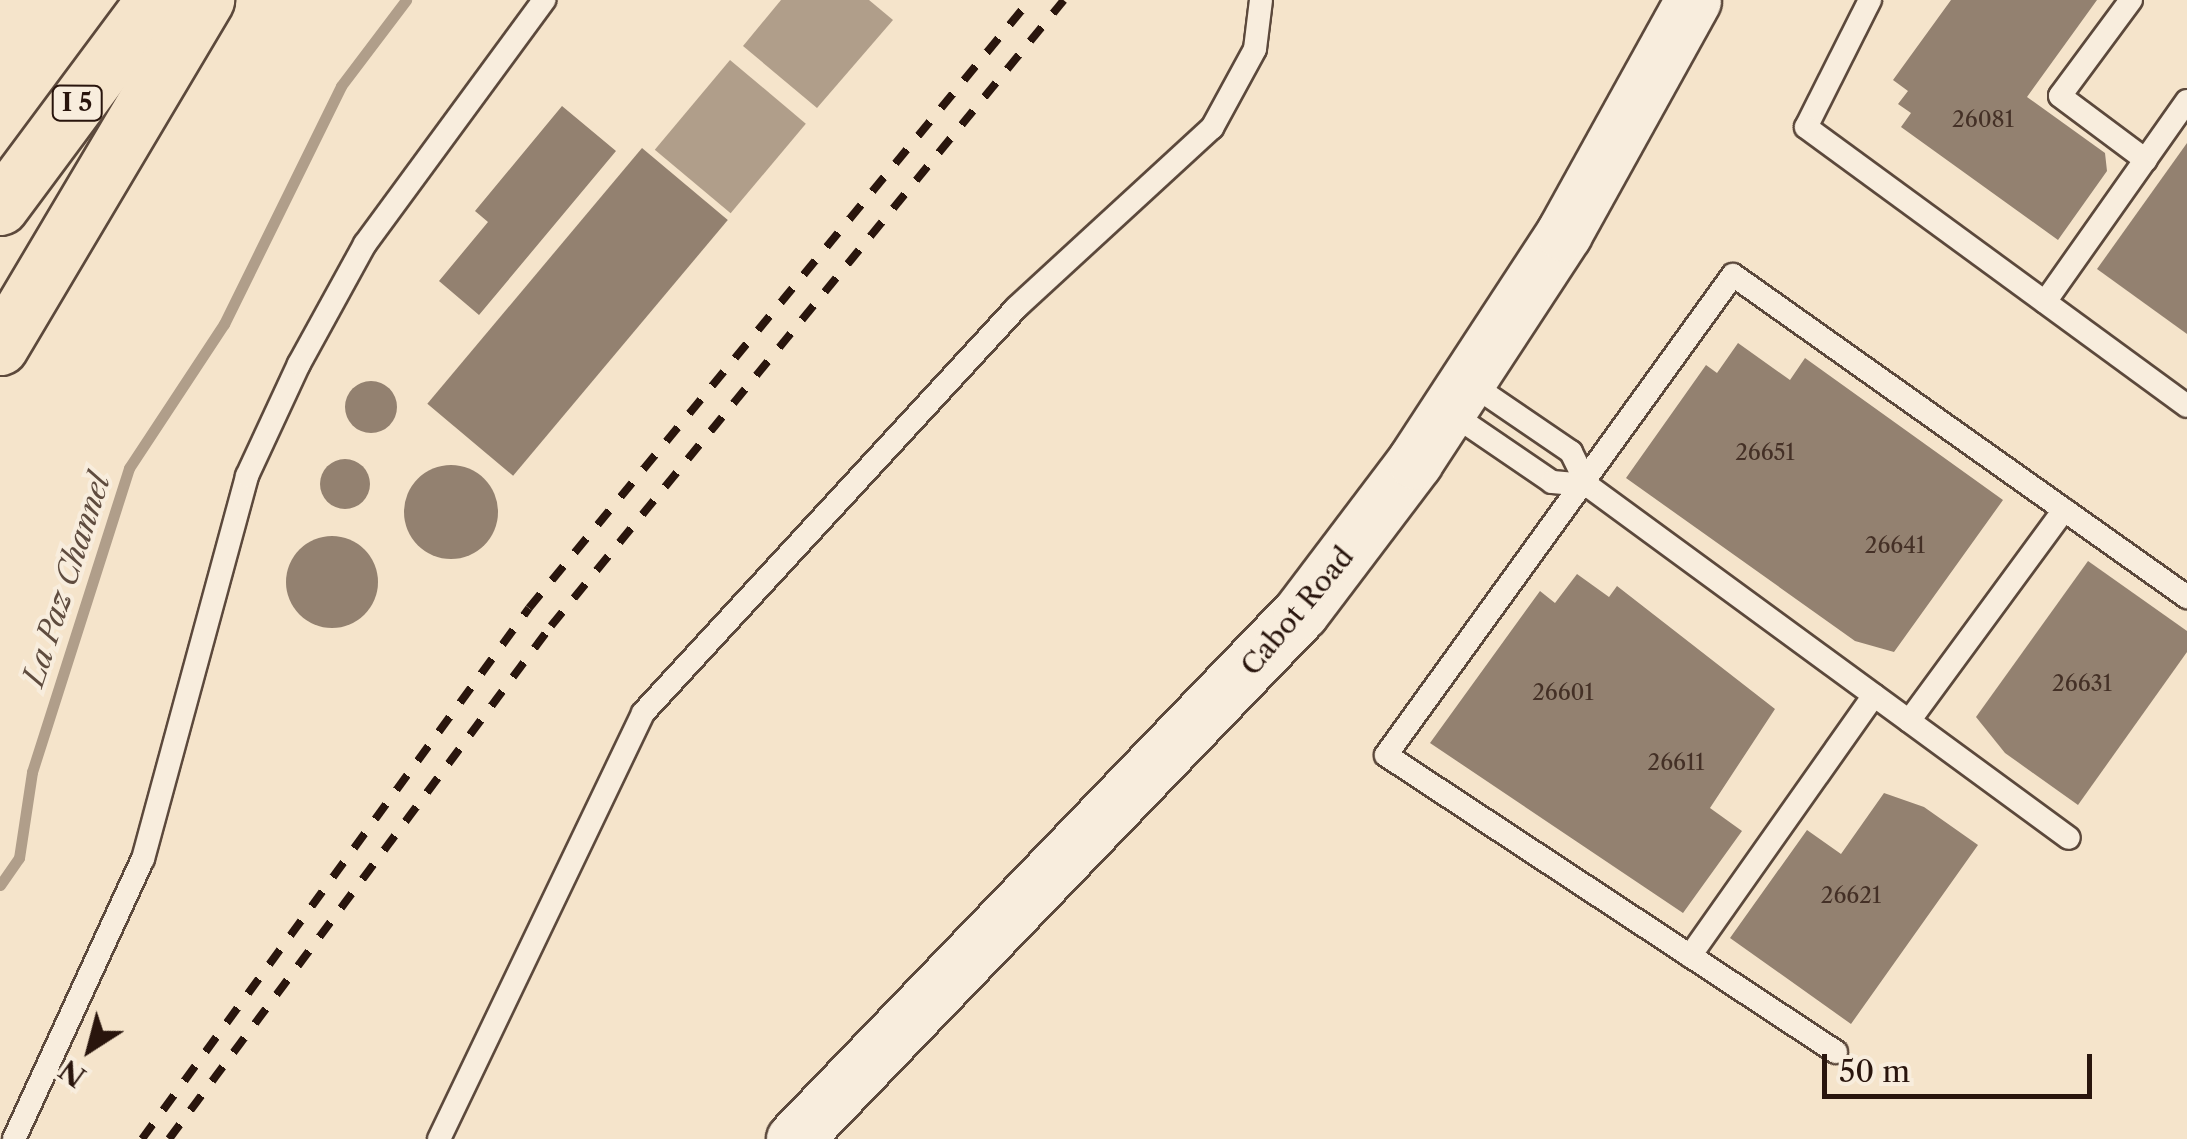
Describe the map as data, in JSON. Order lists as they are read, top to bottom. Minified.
{"streets":{"highway":["I 5"],"main road":["Cabot Road"]},"water":["La Paz Channel"],"house_numbers":["26081","26651","26641","26631","26601","26611","26621"],"scale_bar":"50 m","north":"bottom left"}
